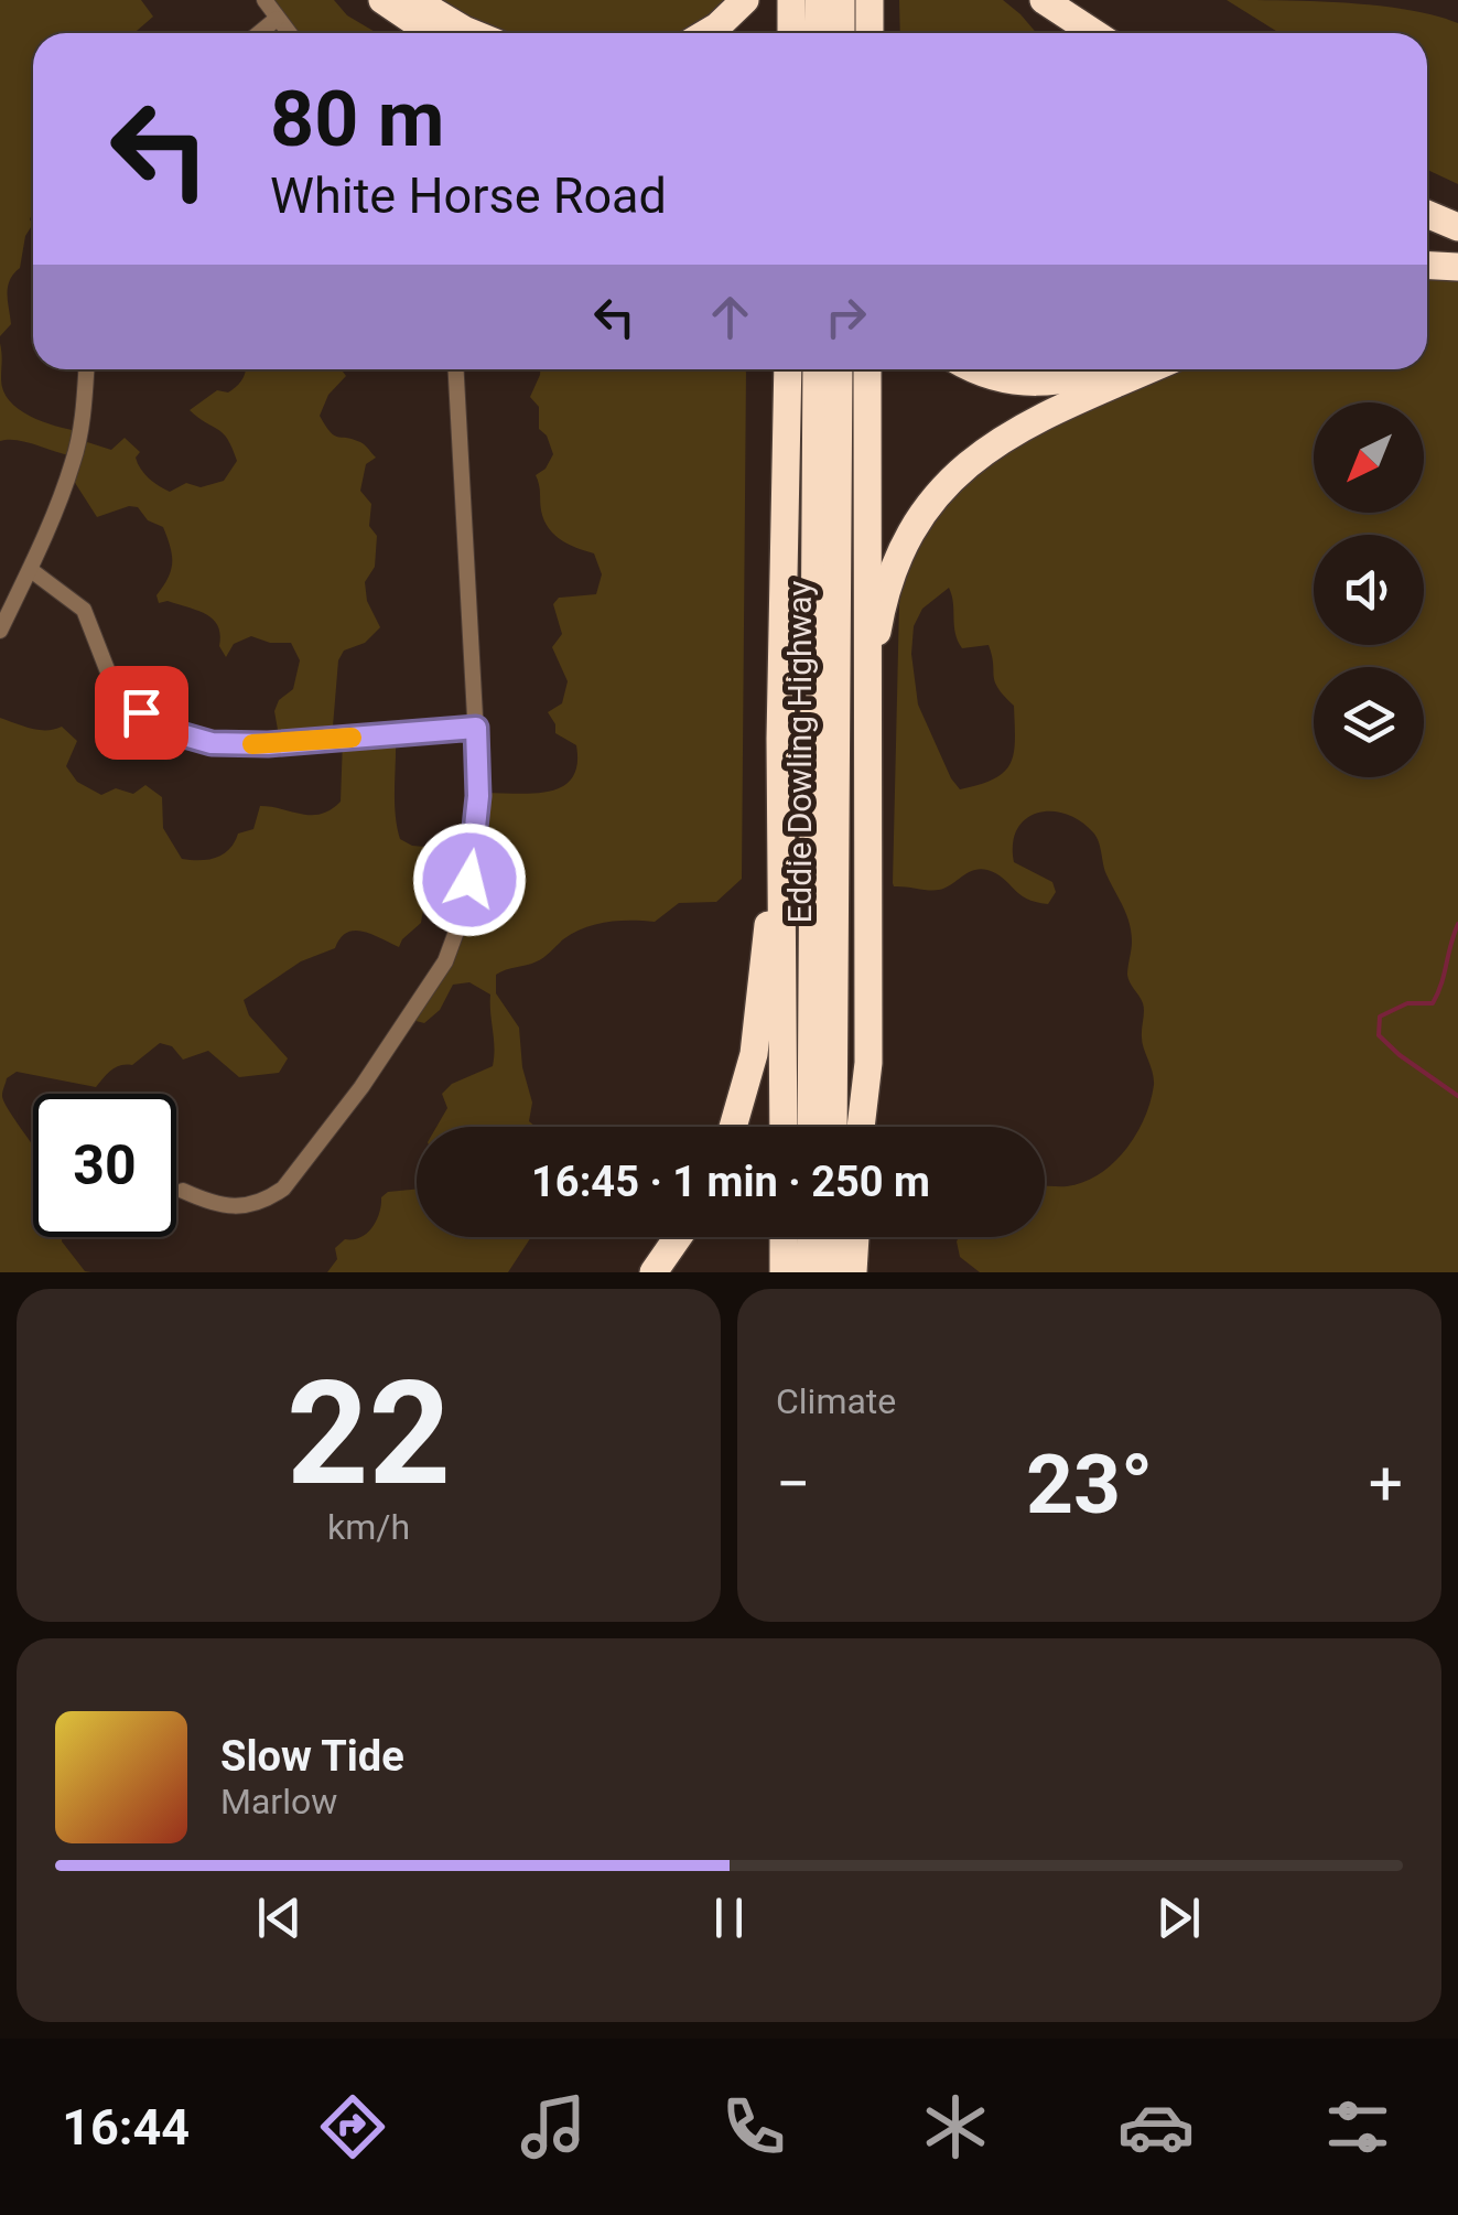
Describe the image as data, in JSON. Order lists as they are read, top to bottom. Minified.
{"streets":{"highway":["Eddie Dowling Highway"]},"north":"bottom left","page":{"turn":["80 m","White Horse Road"],"limit":"30","trip":"16:45 · 1 min · 250 m","tile":[["22","km/h"],"Climate"],"heat":["−","23°","+"],"song":["Slow Tide","Marlow"],"tabs":"16:44"}}
